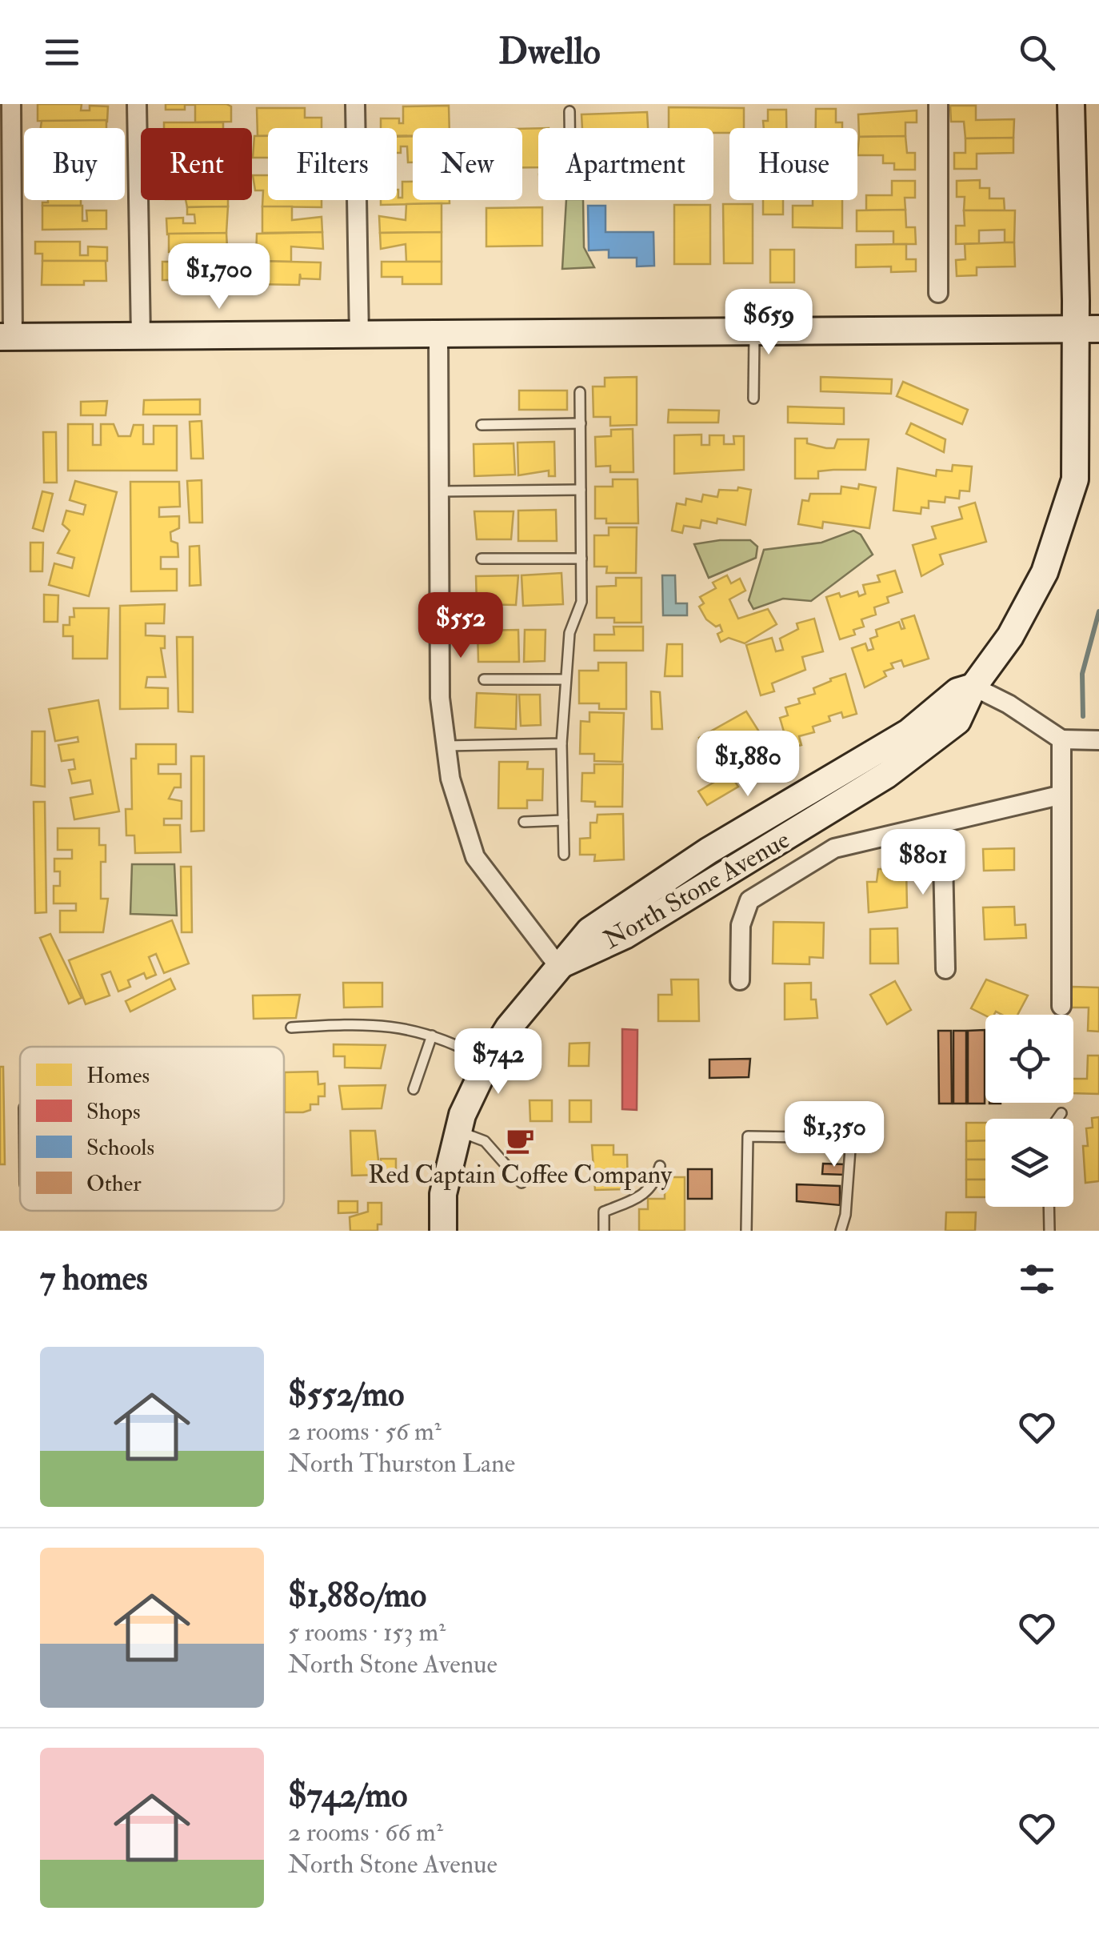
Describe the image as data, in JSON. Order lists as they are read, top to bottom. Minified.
{"streets":{"main road":["North Stone Avenue"]},"places":{"cafe":["Red Captain Coffee Company"]},"legend":["Homes","Shops","Schools","Other"],"page":{"header":"Dwello","chip":["Buy","Rent","Filters","New","Apartment","House"],"price":["$1,700","$659","$552","$1,880","$801","$742","$1,350"],"heading":"7 homes","list":[{"name":"$552/mo","note":"2 rooms · 56 m² · North Thurston Lane"},{"name":"$1,880/mo","note":"5 rooms · 153 m² · North Stone Avenue"},{"name":"$742/mo","note":"2 rooms · 66 m² · North Stone Avenue"}]}}
